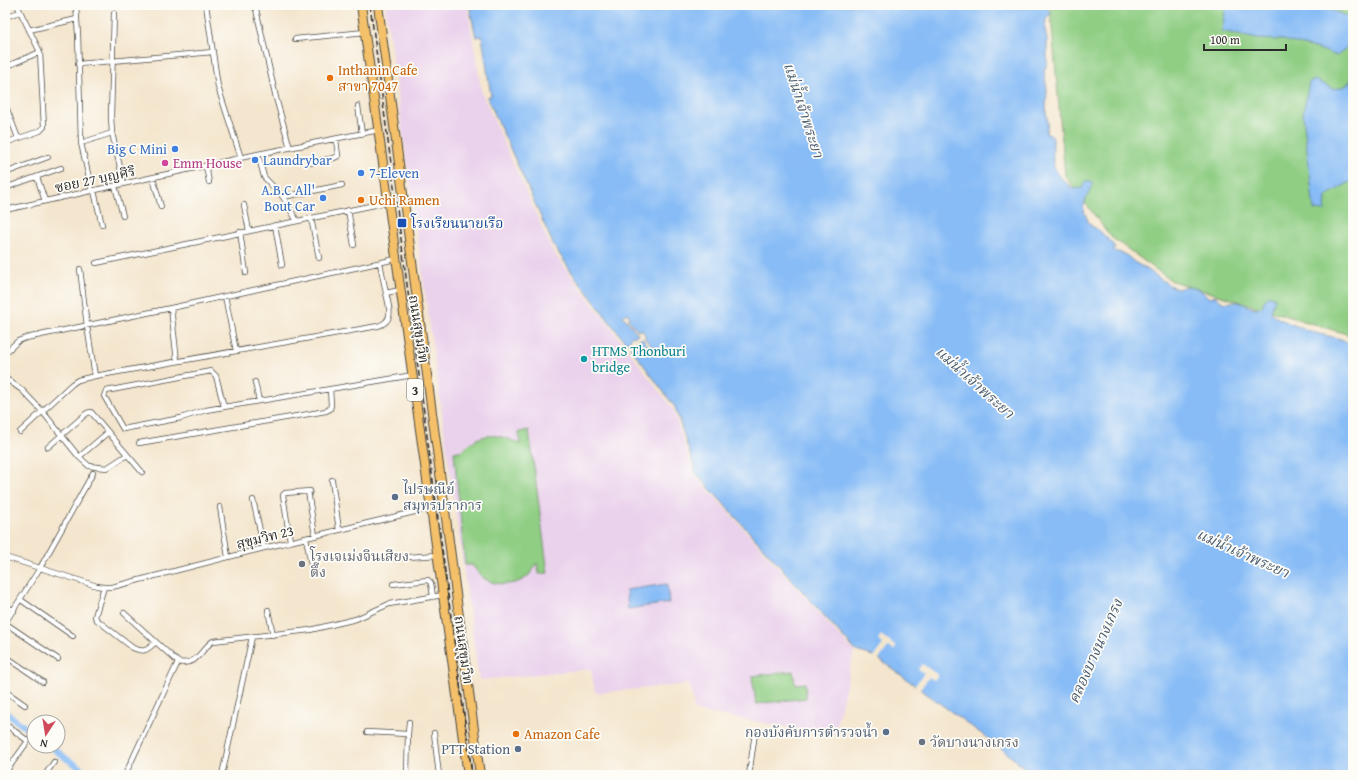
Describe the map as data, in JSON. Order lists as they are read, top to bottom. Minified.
{"streets":{"highway":["ถนนสุขุมวิท","3"],"street":["ซอย 27 บุญศิริ","สุขุมวิท 23"]},"crossings":[["ซอย 27 บุญศิริ","ถนนสุขุมวิท"],["ถนนสุขุมวิท","สุขุมวิท 23"]],"water":["แม่น้ำเจ้าพระยา","คลองบางนางเกรง"],"places":{"other":["Inthanin Cafe สาขา 7047","Big C Mini","Laundrybar","Emm House","7-Eleven","A.B.C All' Bout Car","Uchi Ramen","HTMS Thonburi bridge","ไปรษณีย์ สมุทรปราการ","โรงเจเม่งจินเสียง ตึ๊ง","กองบังคับการตำรวจน้ำ","Amazon Cafe","วัดบางนางเกรง","PTT Station"],"transit":["โรงเรียนนายเรือ"]},"scale_bar":"100 m","north":"bottom"}
